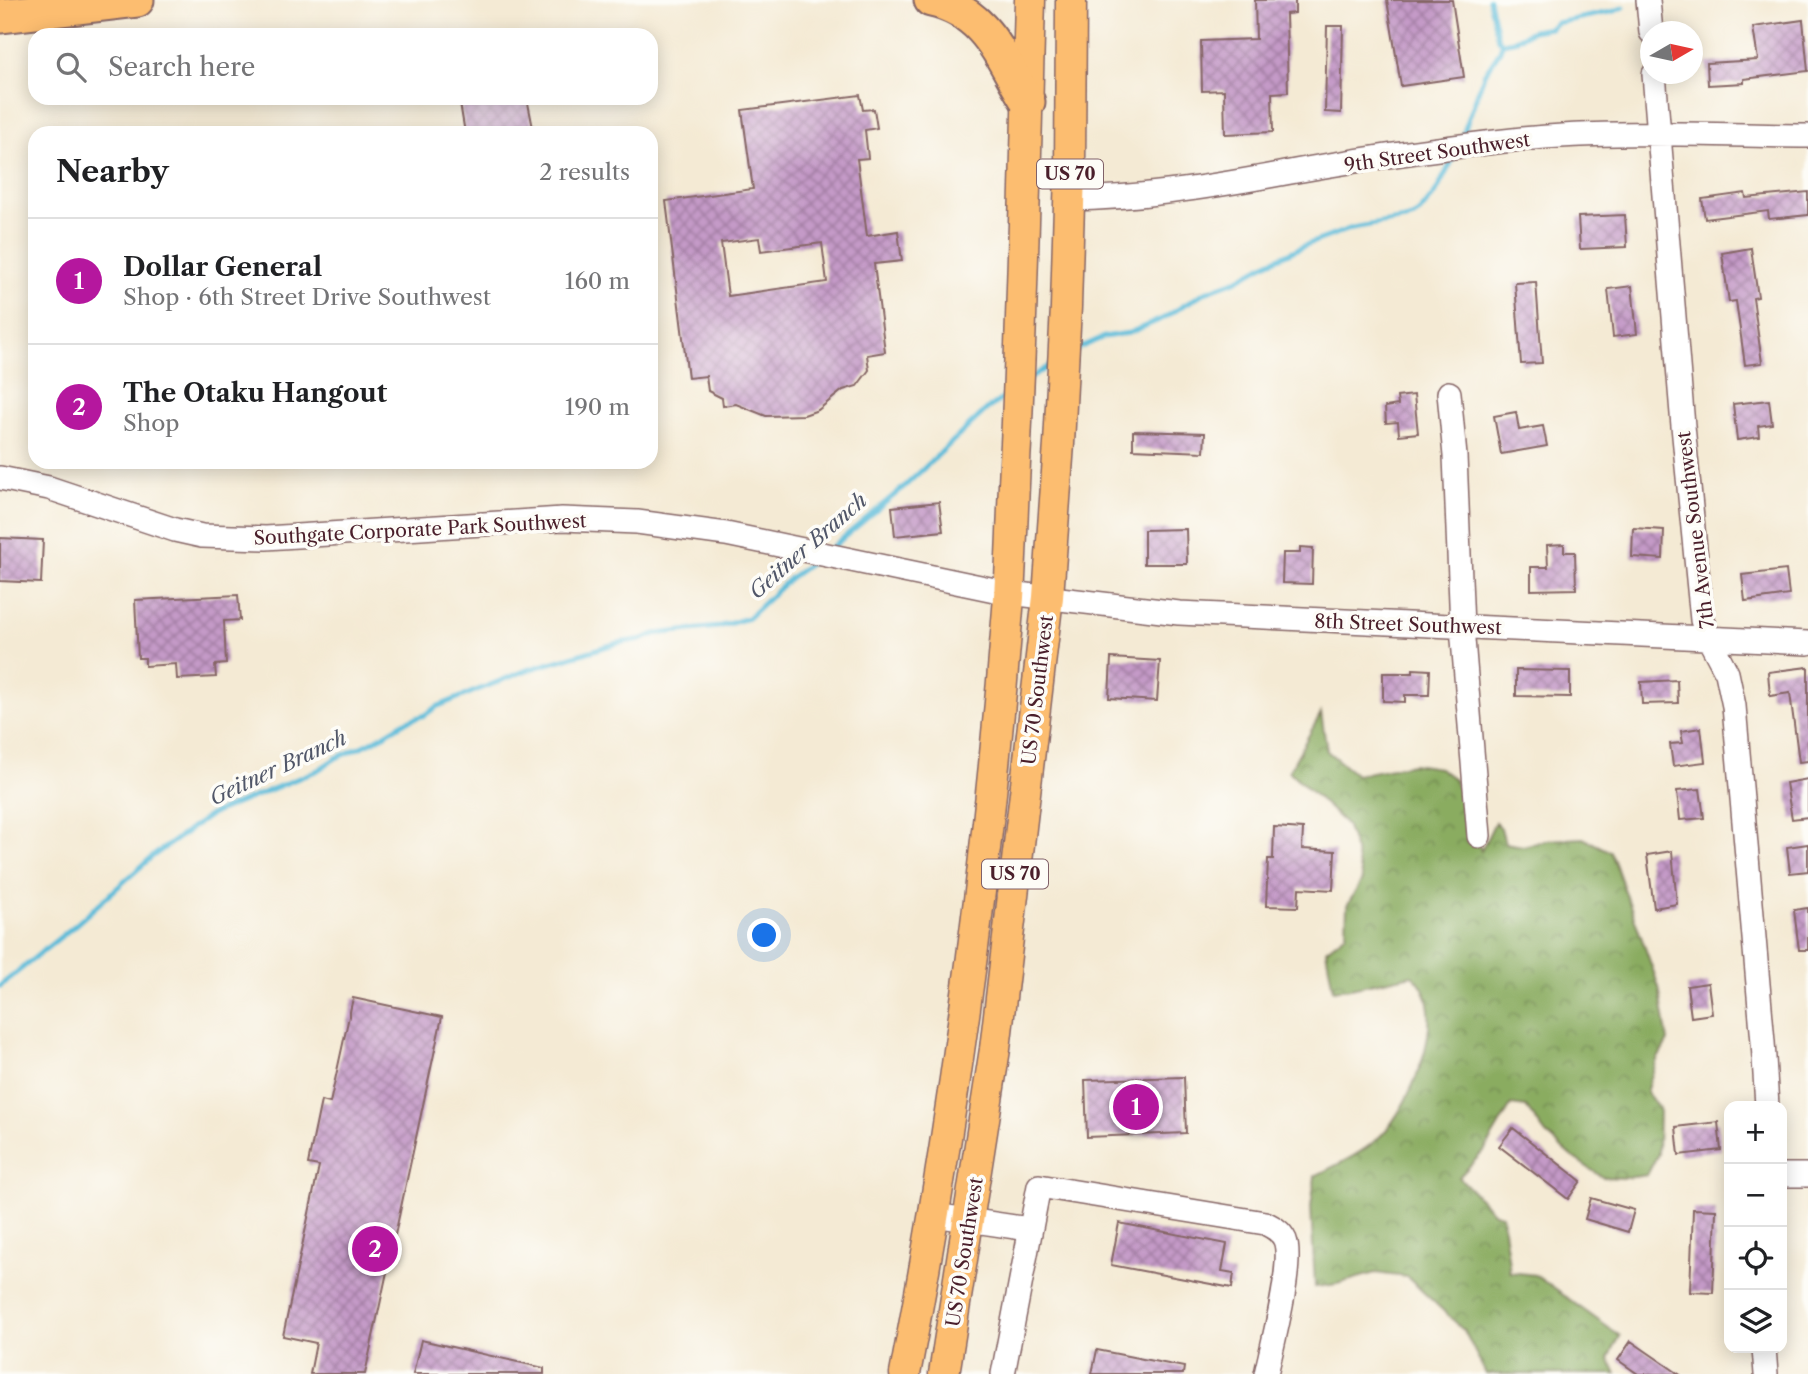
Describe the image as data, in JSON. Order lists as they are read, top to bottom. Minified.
{"streets":{"main road":["US 70","US 70 Southwest"],"street":["9th Street Southwest","Southgate Corporate Park Southwest","7th Avenue Southwest","8th Street Southwest"]},"crossings":[["9th Street Southwest","7th Avenue Southwest"],["9th Street Southwest","US 70 Southwest"],["Southgate Corporate Park Southwest","8th Street Southwest"],["Southgate Corporate Park Southwest","US 70 Southwest"],["7th Avenue Southwest","8th Street Southwest"],["8th Street Southwest","US 70 Southwest"]],"water":["Geitner Branch"],"north":"right","page":{"search":"Search here","heading":["Nearby","2 results"],"list":[{"mark":"1","name":"Dollar General","note":"Shop · 6th Street Drive Southwest","value":"160 m"},{"mark":"2","name":"The Otaku Hangout","note":"Shop","value":"190 m"}],"pins":["1","2"],"map_buttons":["+","−"]}}
